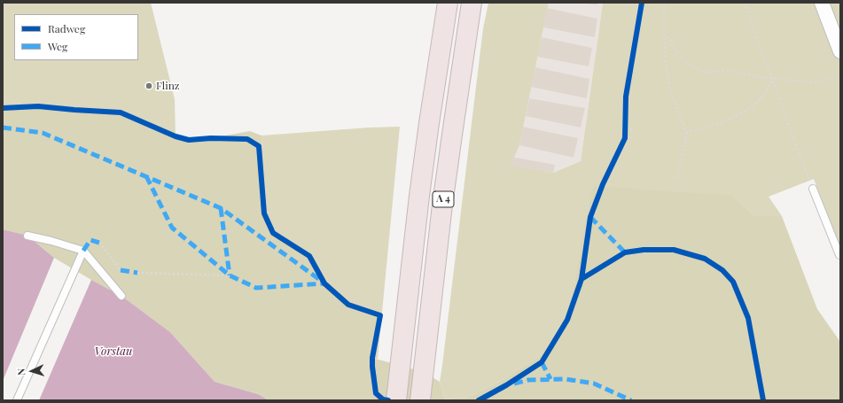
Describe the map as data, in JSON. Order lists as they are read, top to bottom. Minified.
{"streets":{"highway":["A 4"]},"water":["Vorstau"],"places":["Flinz"],"legend":["Radweg","Weg"],"north":"left"}
